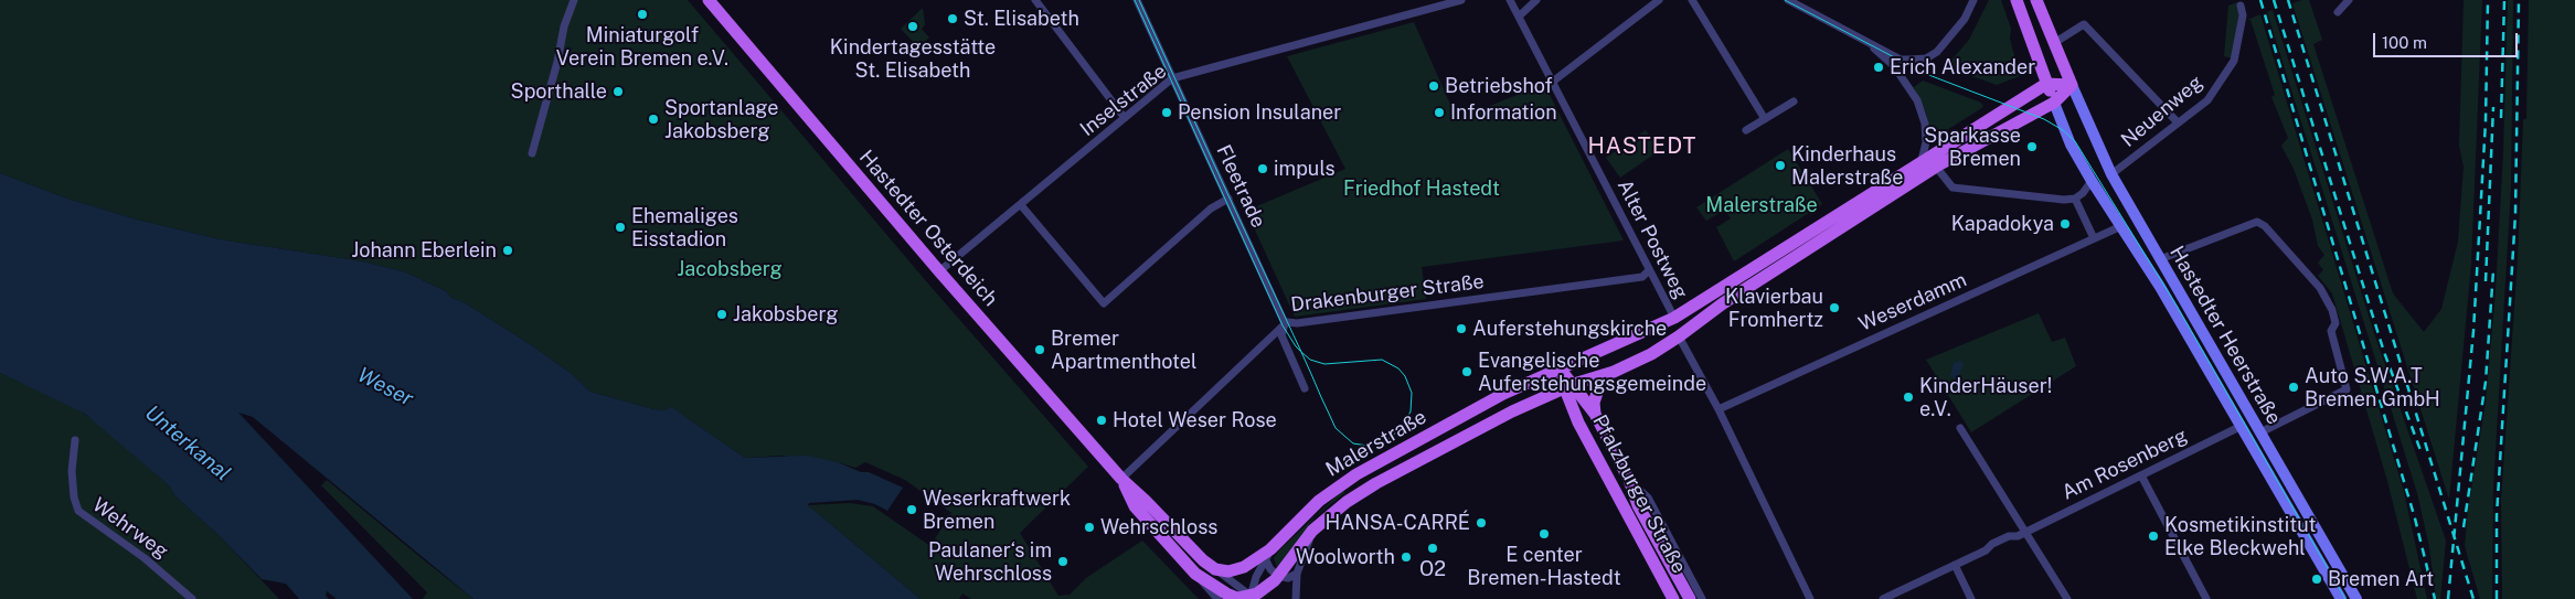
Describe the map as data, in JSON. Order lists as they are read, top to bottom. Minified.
{"streets":{"main road":["Hastedter Osterdeich","Hastedter Heerstraße","Malerstraße","Pfalzburger Straße"],"street":["Inselstraße","Neuenweg","Fleetrade","Alter Postweg","Drakenburger Straße","Weserdamm","Am Rosenberg","Wehrweg"]},"crossings":[["Inselstraße","Fleetrade"],["Inselstraße","Hastedter Osterdeich"],["Neuenweg","Hastedter Heerstraße"],["Fleetrade","Drakenburger Straße"],["Hastedter Osterdeich","Drakenburger Straße"],["Hastedter Osterdeich","Malerstraße"],["Alter Postweg","Drakenburger Straße"],["Alter Postweg","Malerstraße"],["Weserdamm","Hastedter Heerstraße"],["Hastedter Heerstraße","Malerstraße"],["Hastedter Heerstraße","Am Rosenberg"],["Malerstraße","Pfalzburger Straße"]],"districts":["HASTEDT"],"water":["Weser","Unterkanal"],"parks":["Friedhof Hastedt","Malerstraße","Jacobsberg"],"places":["Miniaturgolf Verein Bremen e.V.","St. Elisabeth","Kindertagesstätte St. Elisabeth","Erich Alexander","Betriebshof","Sporthalle","Pension Insulaner","Information","Sportanlage Jakobsberg","Sparkasse Bremen","Kinderhaus Malerstraße","impuls","Kapadokya","Ehemaliges Eisstadion","Johann Eberlein","Klavierbau Fromhertz","Jakobsberg","Auferstehungskirche","Bremer Apartmenthotel","Evangelische Auferstehungsgemeinde","Auto S.W.A.T Bremen GmbH","KinderHäuser! e.V.","Hotel Weser Rose","Weserkraftwerk Bremen","HANSA-CARRÉ","Wehrschloss","E center Bremen-Hastedt","Kosmetikinstitut Elke Bleckwehl","O2","Woolworth","Paulaner‘s im Wehrschloss","Bremen Art"],"scale_bar":"100 m"}
